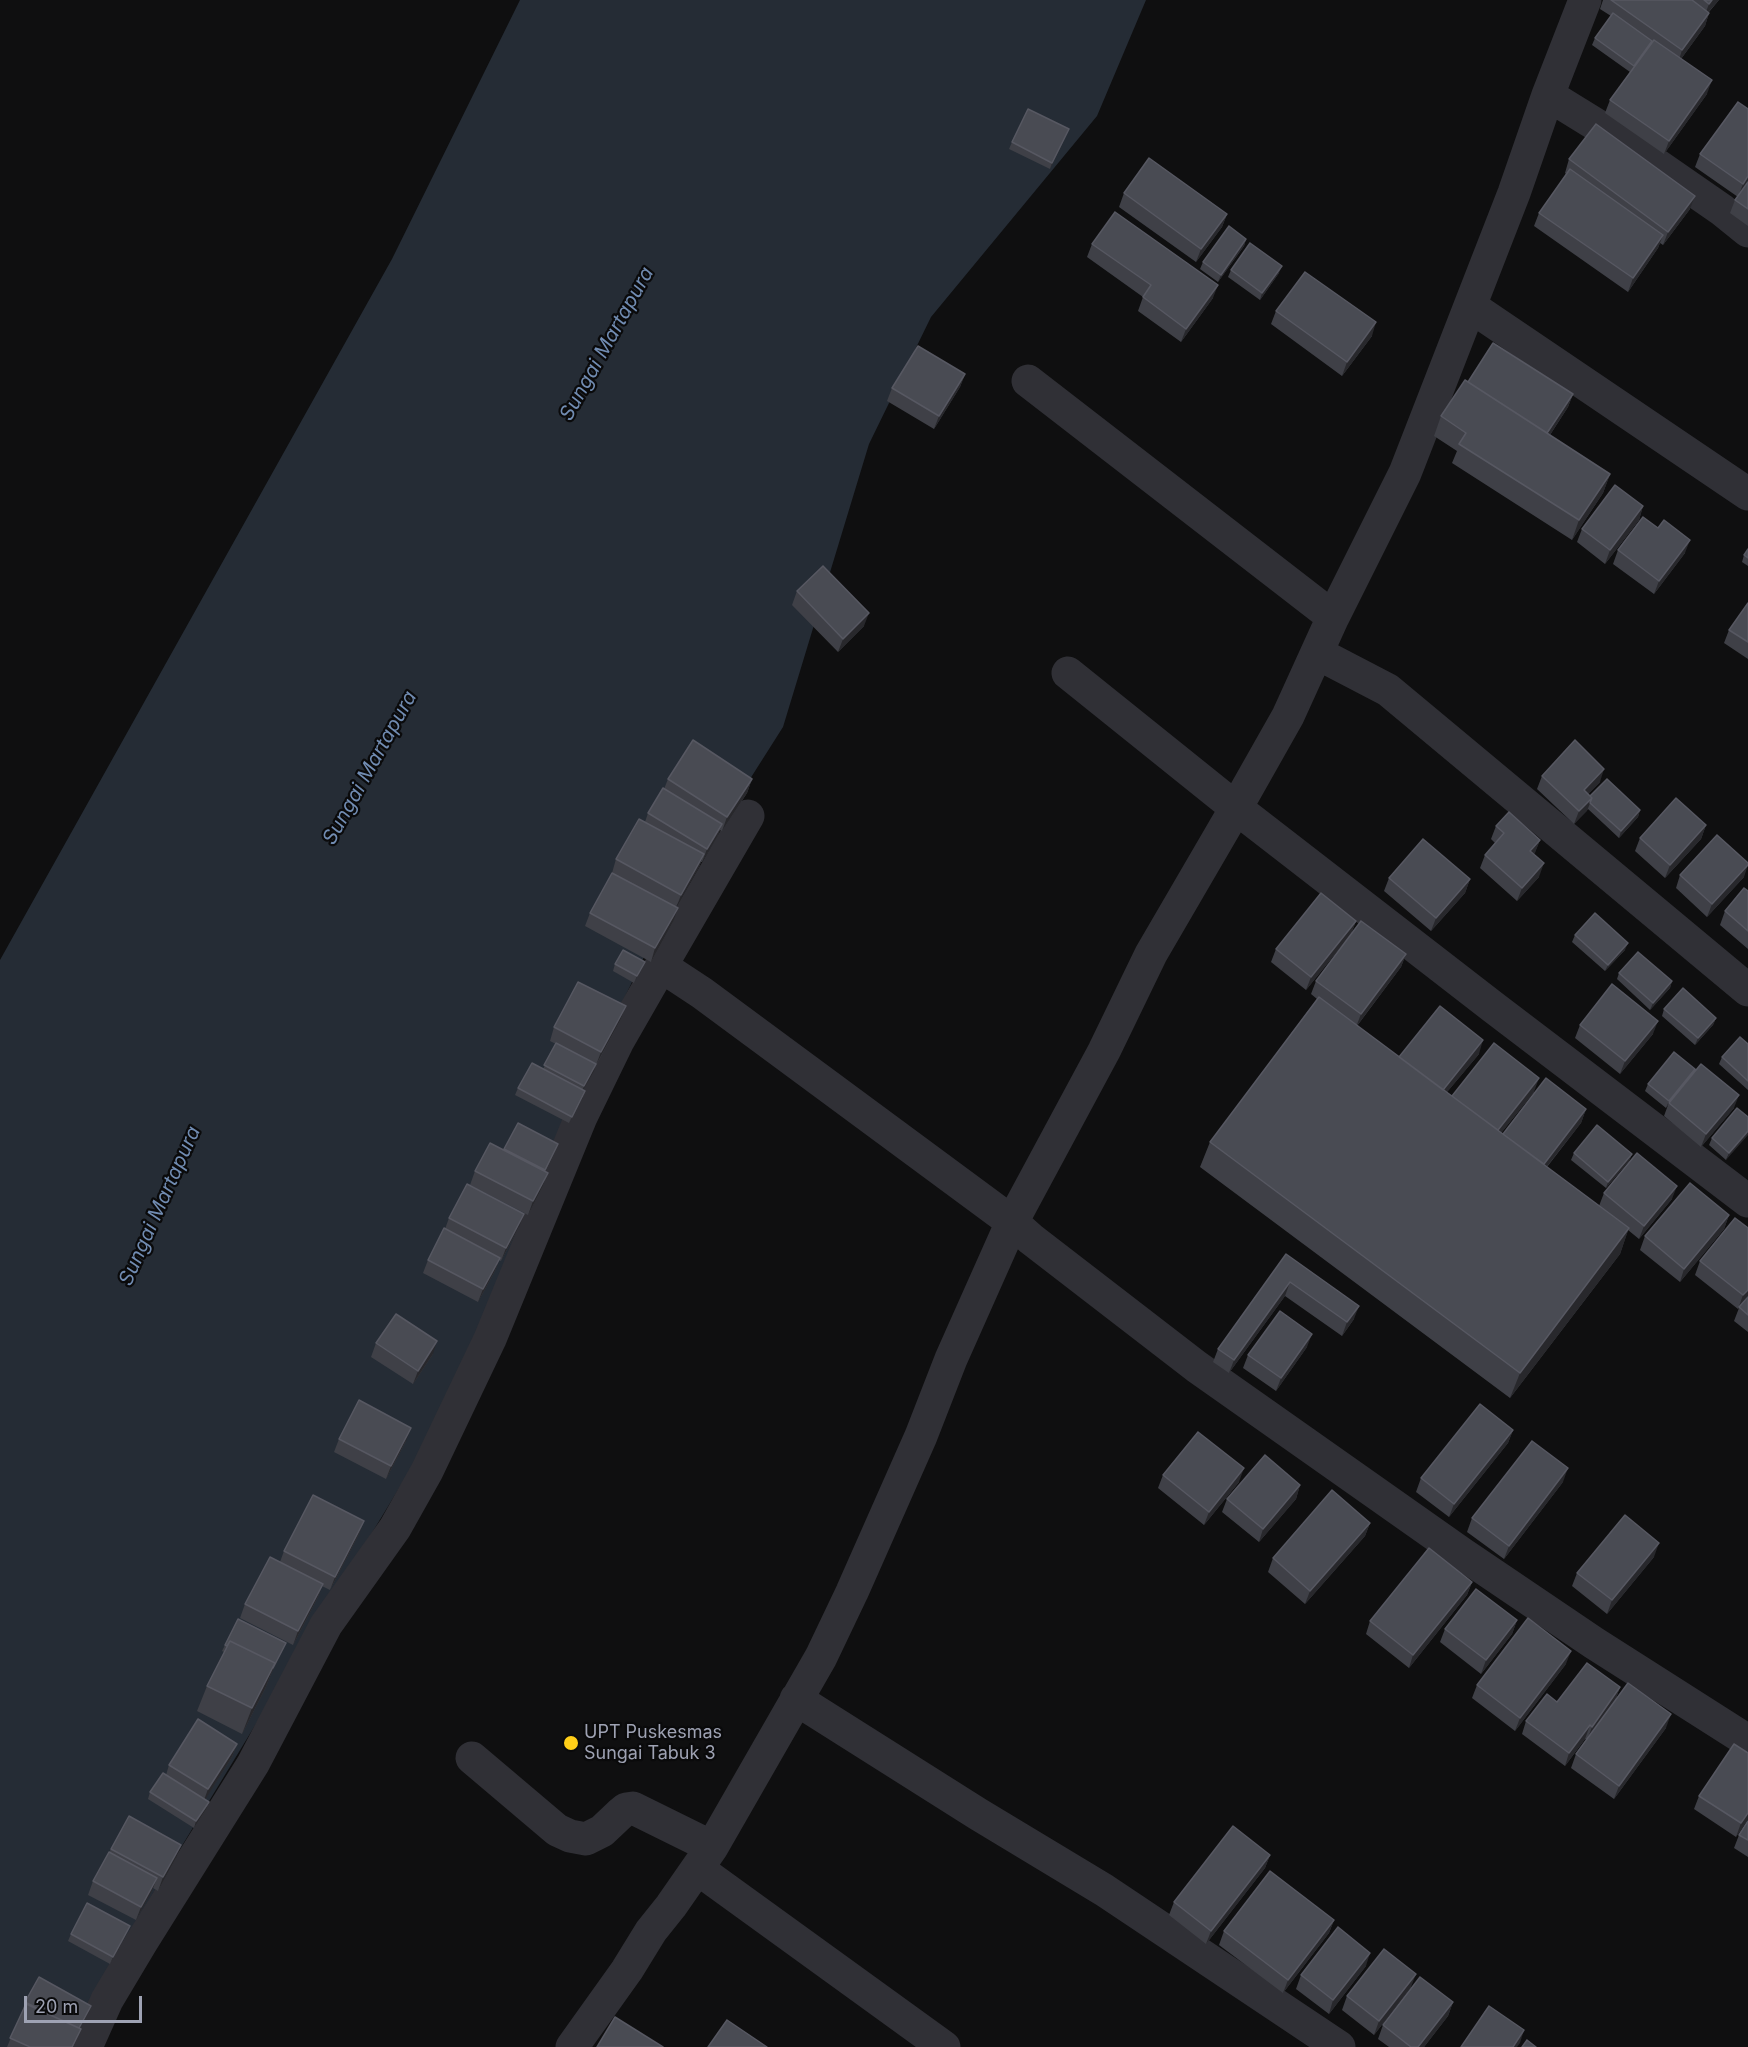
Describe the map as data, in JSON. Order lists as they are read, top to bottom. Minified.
{"water":["Sungai Martapura"],"places":["UPT Puskesmas Sungai Tabuk 3"],"scale_bar":"20 m"}
